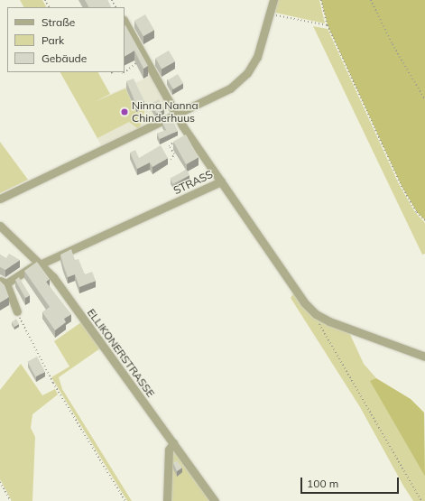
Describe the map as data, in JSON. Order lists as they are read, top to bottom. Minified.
{"streets":{"street":["STRASS","ELLIKONERSTRASSE"]},"crossings":[["STRASS","ELLIKONERSTRASSE"]],"places":["Ninna Nanna Chinderhuus"],"legend":["Straße","Park","Gebäude"],"scale_bar":"100 m"}
